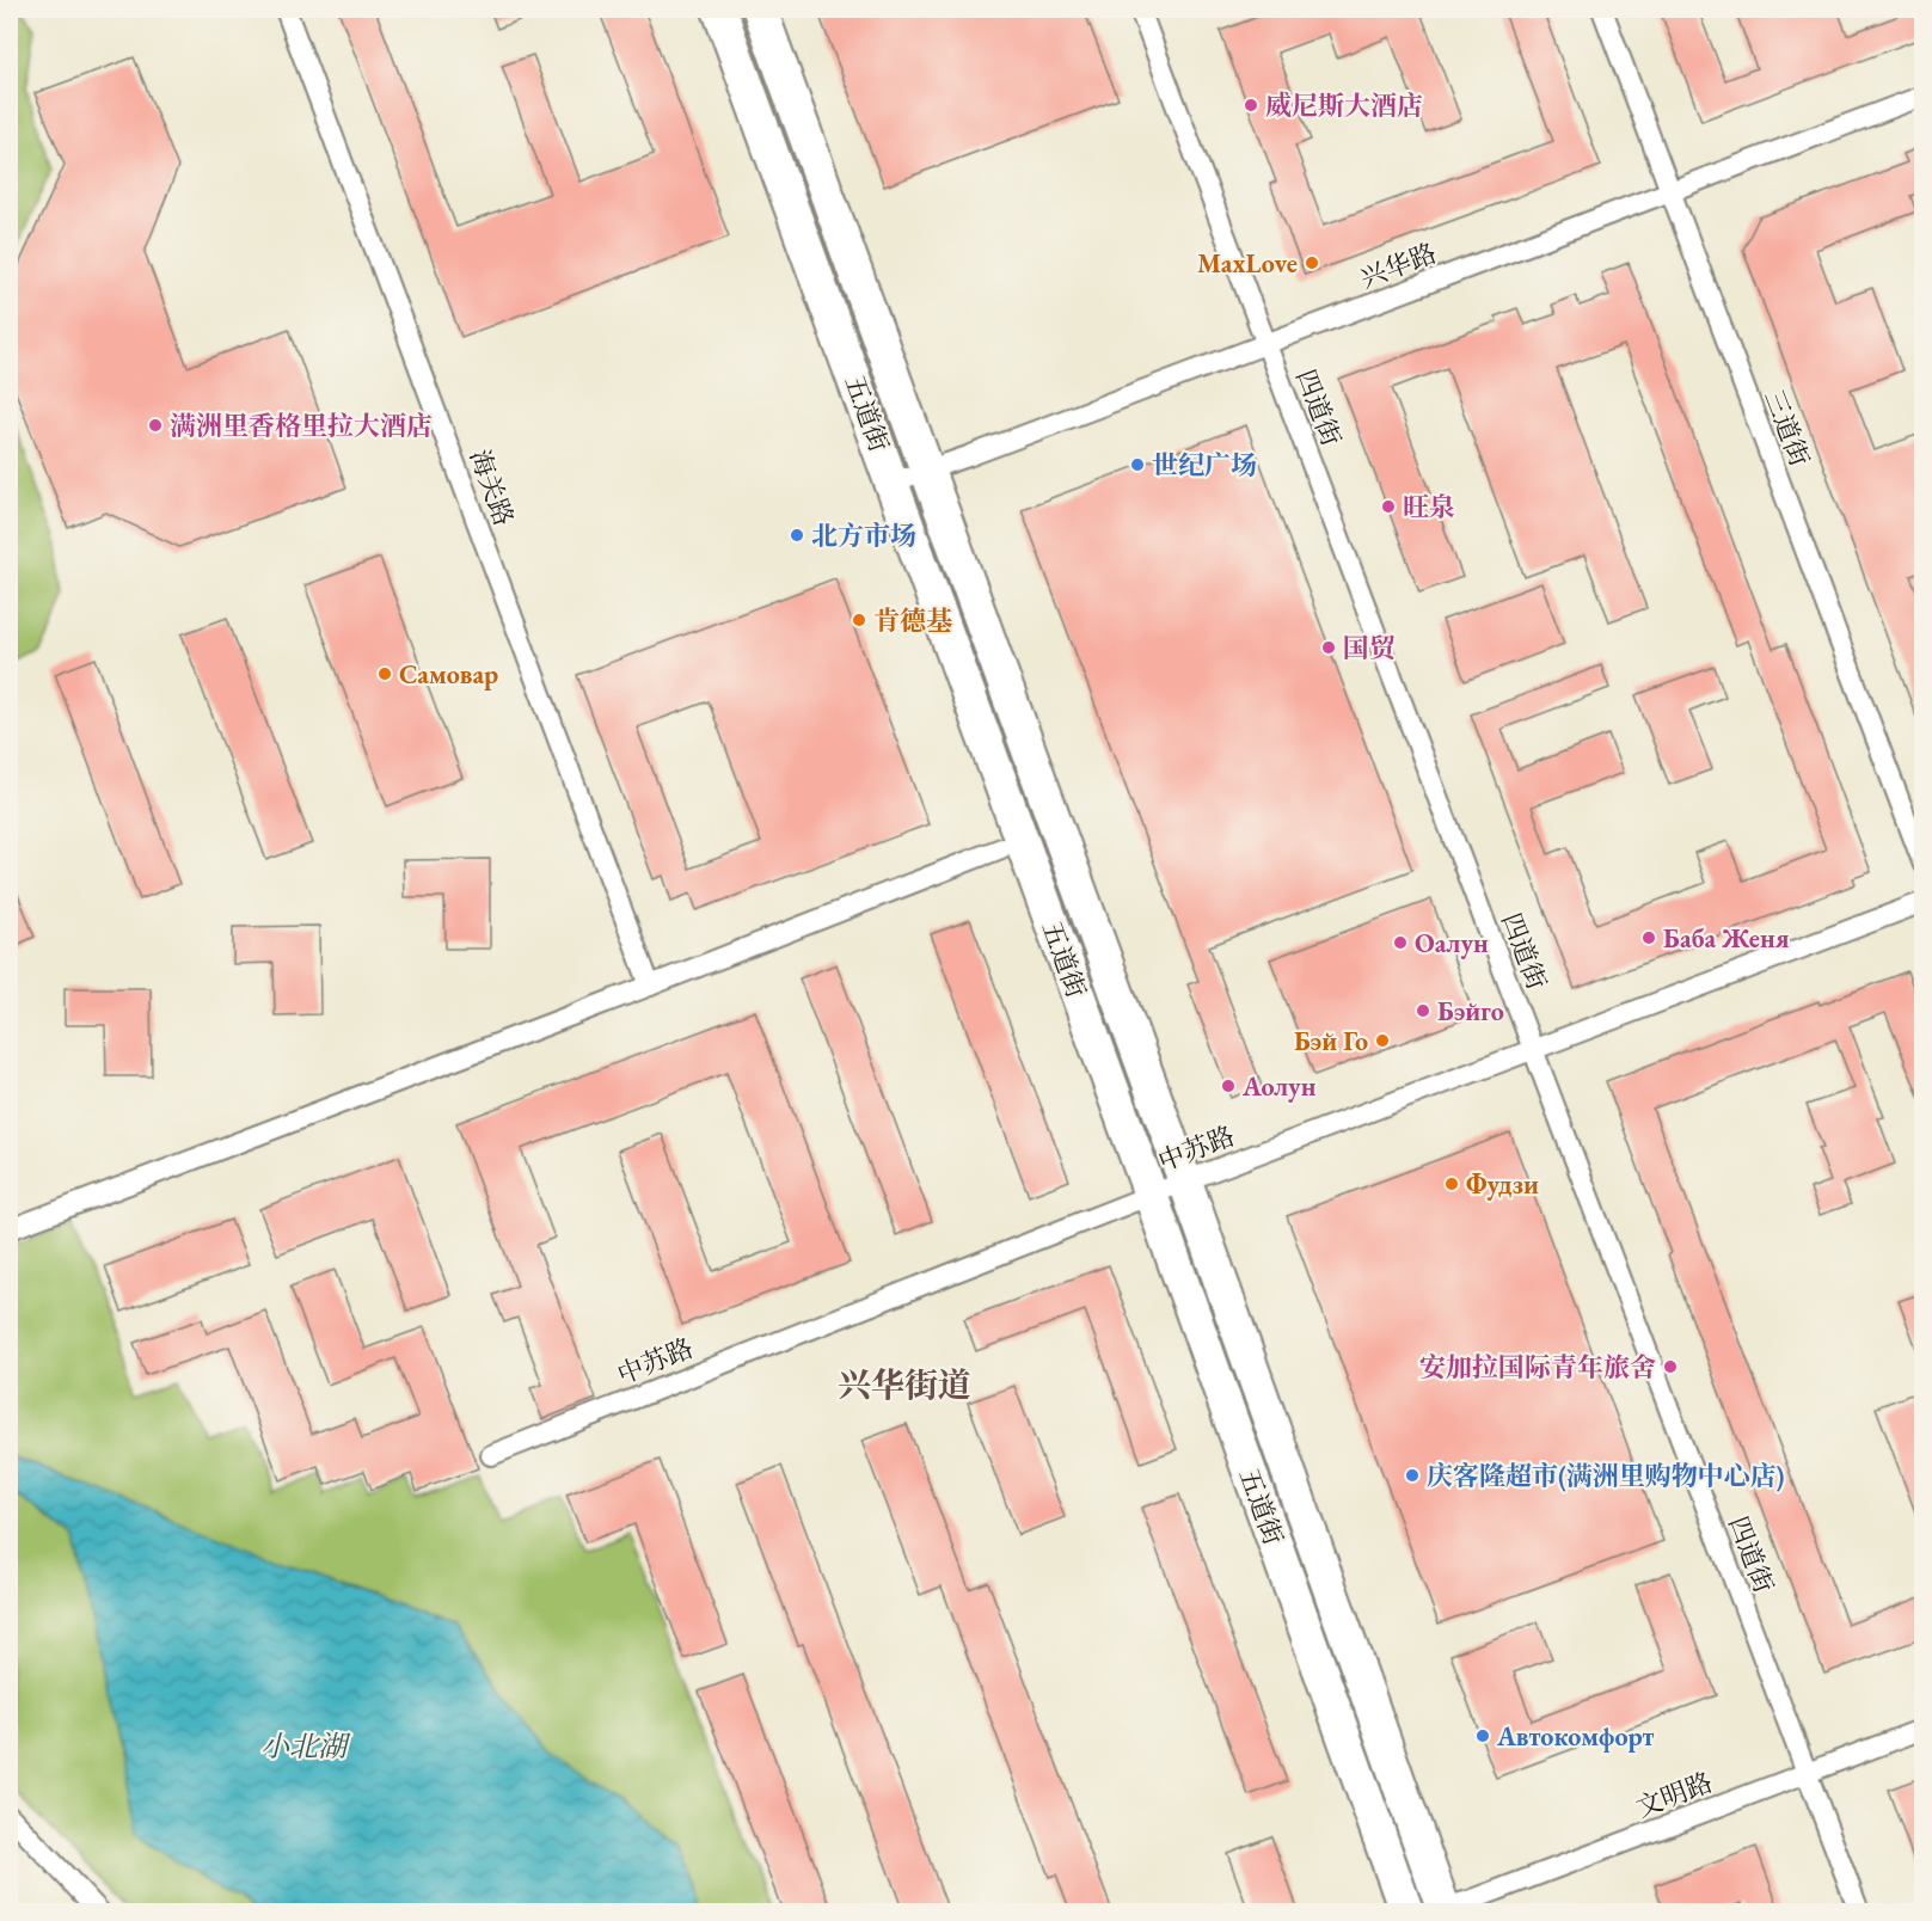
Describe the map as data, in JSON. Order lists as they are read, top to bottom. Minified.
{"streets":{"highway":["五道街"],"street":["兴华路","四道街","三道街","海关路","中苏路","文明路"]},"crossings":[["兴华路","四道街"],["兴华路","五道街"],["兴华路","三道街"],["四道街","中苏路"],["四道街","文明路"],["五道街","中苏路"],["五道街","文明路"]],"districts":["兴华街道"],"water":["小北湖"],"places":["威尼斯大酒店","MaxLove","满洲里香格里拉大酒店","世纪广场","旺泉","北方市场","肯德基","国贸","Самовар","Баба Женя","Оалун","Бэйго","Бэй Го","Аолун","Фудзи","安加拉国际青年旅舍","庆客隆超市(满洲里购物中心店)","Автокомфорт"]}
